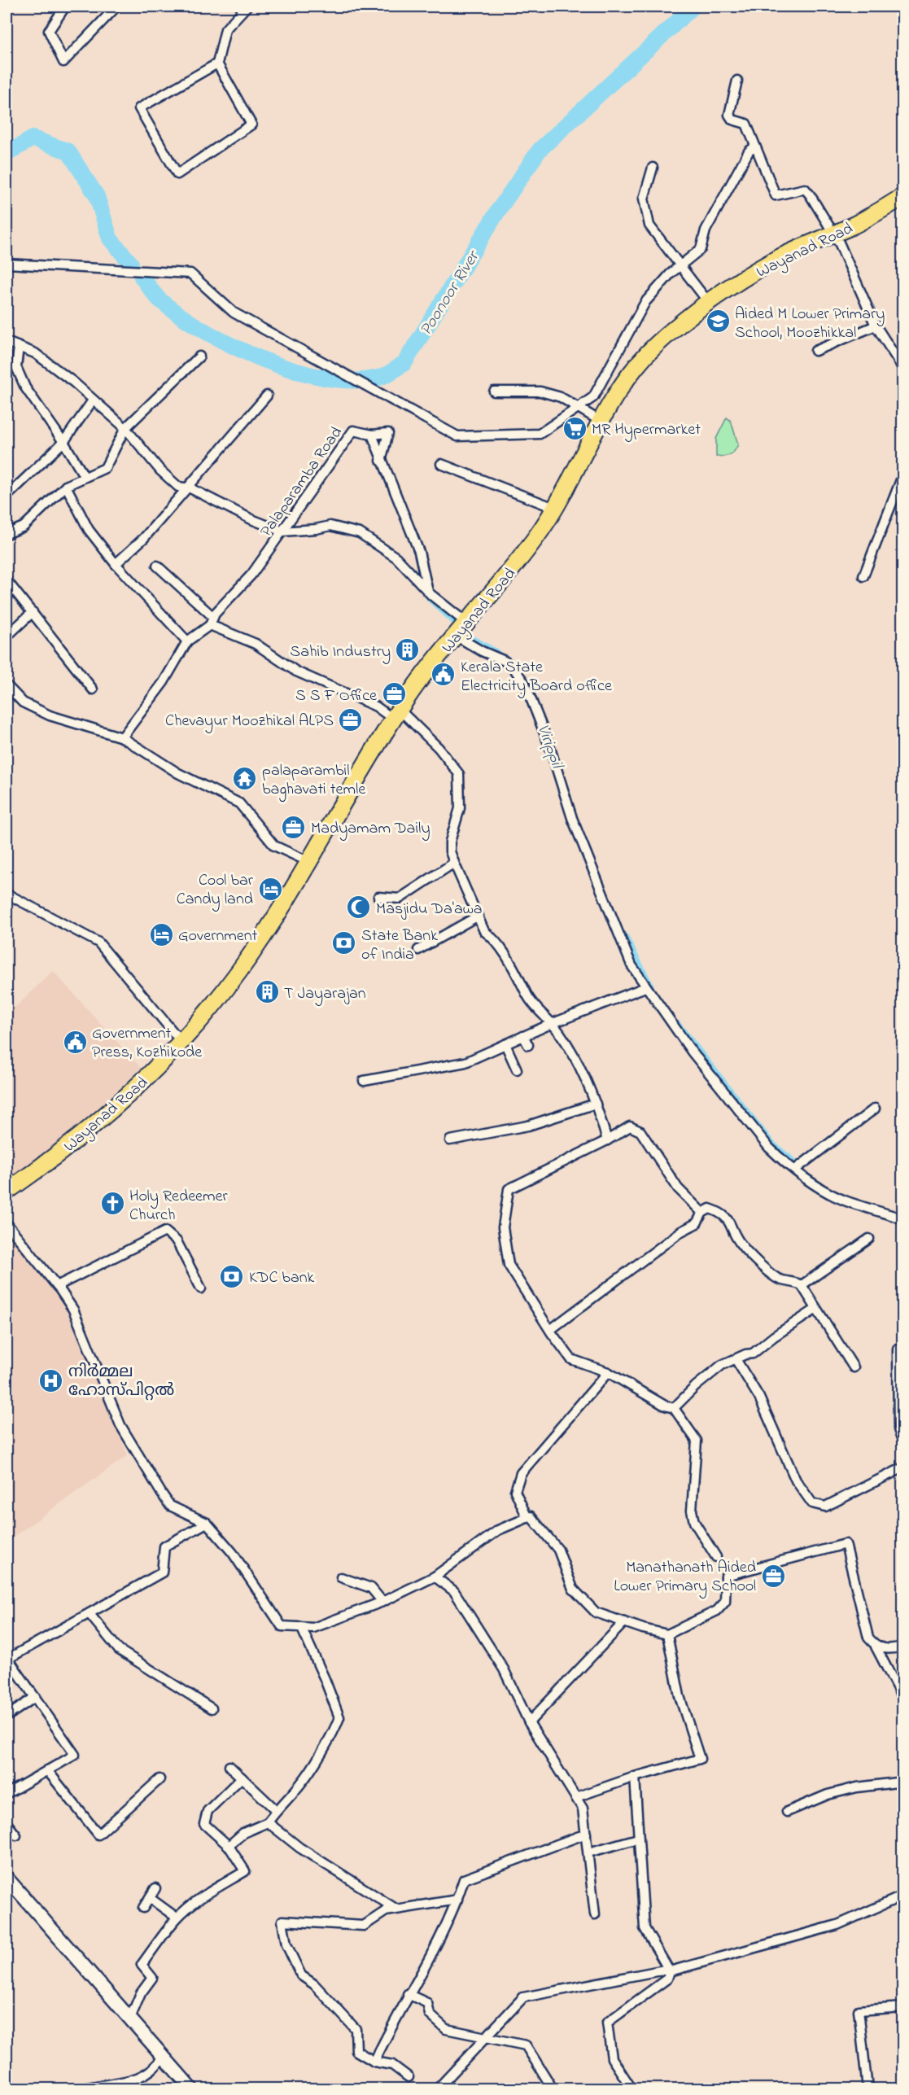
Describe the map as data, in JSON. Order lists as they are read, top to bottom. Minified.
{"streets":{"highway":["Wayanad Road"],"street":["Palaparamba Road"]},"water":["Poonoor River","Virippil"],"places":{"school or university":["Aided M Lower Primary School, Moozhikkal"],"supermarket":["MR Hypermarket"],"building":["Sahib Industry","T Jayarajan"],"public building":["Kerala State Electricity Board office","Government Press, Kozhikode"],"office":["S S F Office","Chevayur Moozhikal ALPS","Madyamam Daily","Manathanath Aided Lower Primary School"],"temple":["palaparambil baghavati temle"],"hotel":["Cool bar Candy land","Government"],"mosque":["Masjidu Da'awa"],"bank":["State Bank of India","KDC bank"],"church":["Holy Redeemer Church"],"hospital":["നിർമ്മല ഹോസ്പിറ്റൽ"]}}
